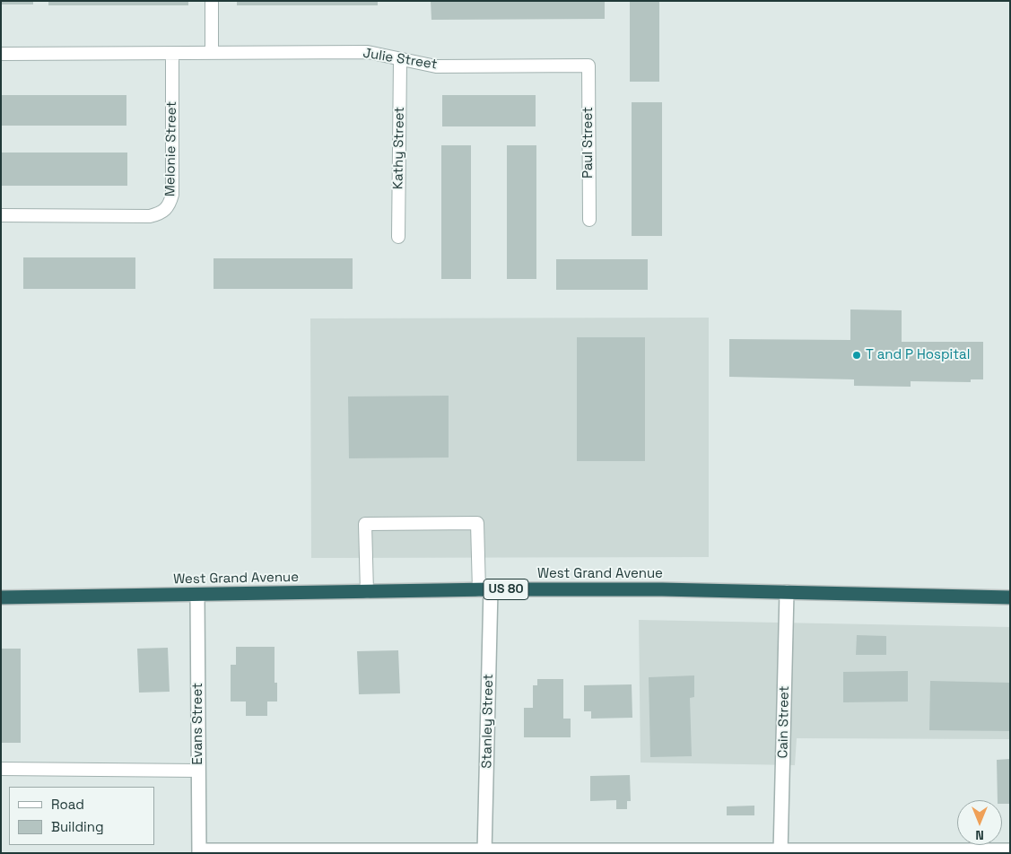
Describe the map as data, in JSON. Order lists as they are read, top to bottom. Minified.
{"streets":{"highway":["West Grand Avenue","US 80"],"street":["Stanley Street","Cain Street","Evans Street"],"lane":["Julie Street","Paul Street","Kathy Street","Melonie Street"]},"crossings":[["Julie Street","Paul Street"],["Julie Street","Kathy Street"],["Julie Street","Melonie Street"],["West Grand Avenue","Stanley Street"],["West Grand Avenue","Cain Street"],["West Grand Avenue","Evans Street"]],"places":["T and P Hospital"],"legend":["Road","Building"],"north":"bottom"}
